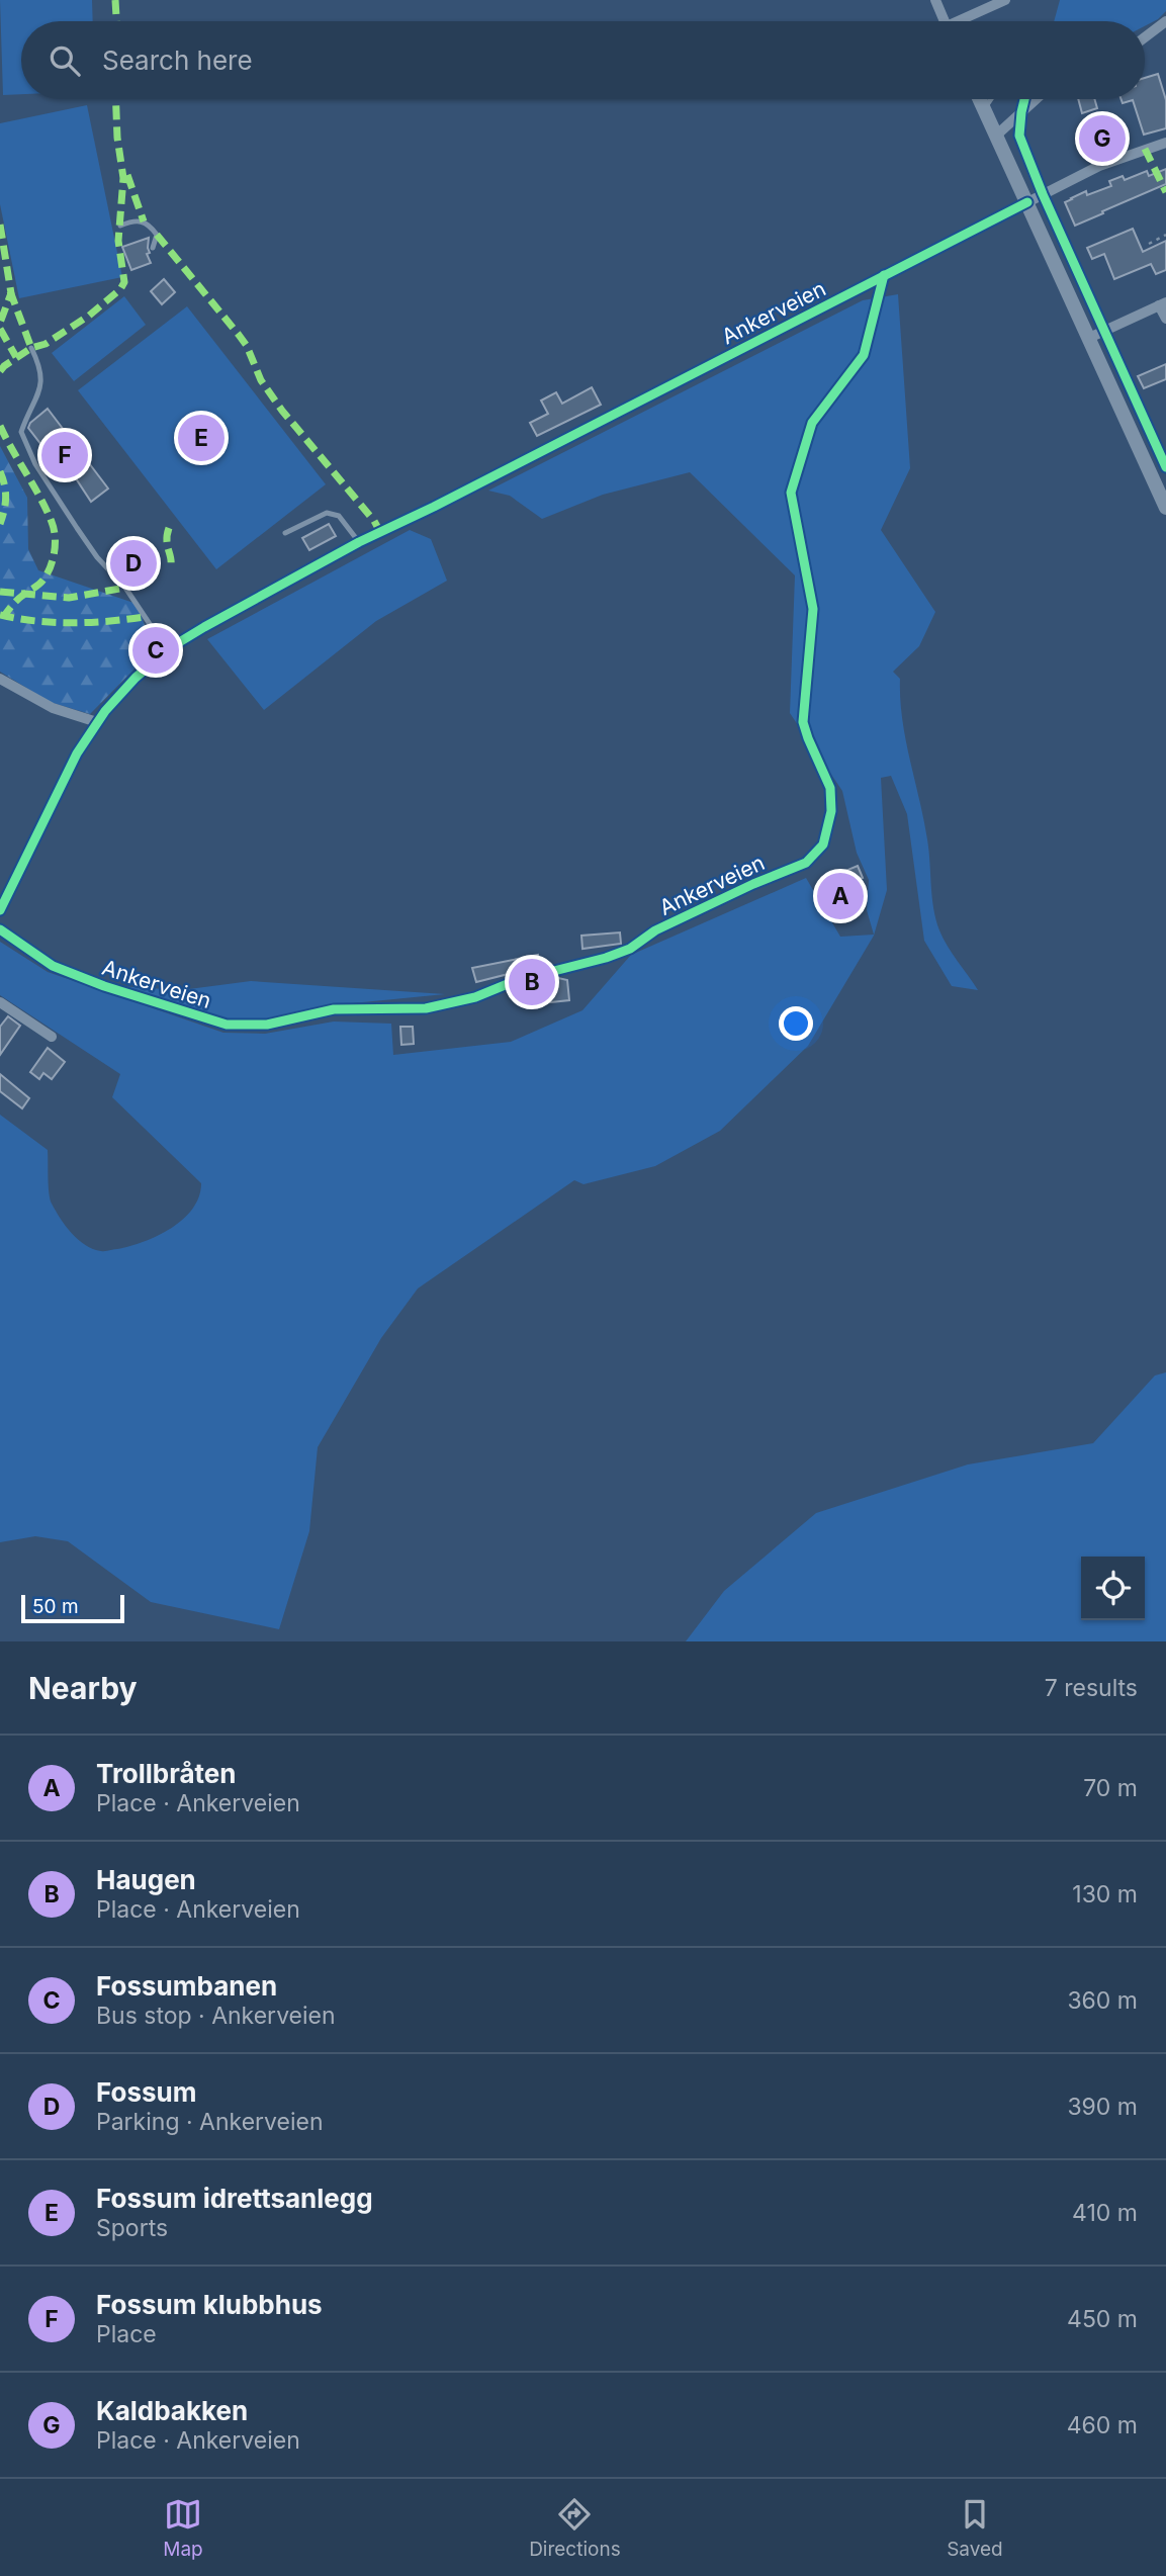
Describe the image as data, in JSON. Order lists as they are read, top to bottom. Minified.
{"streets":{"street":["Ankerveien"]},"scale_bar":"50 m","page":{"search":"Search here","pins":["G","E","F","D","C","A","B"],"scale":"50 m","heading":["Nearby","7 results"],"list":[{"mark":"A","name":"Trollbråten","note":"Place · Ankerveien","value":"70 m"},{"mark":"B","name":"Haugen","note":"Place · Ankerveien","value":"130 m"},{"mark":"C","name":"Fossumbanen","note":"Bus stop · Ankerveien","value":"360 m"},{"mark":"D","name":"Fossum","note":"Parking · Ankerveien","value":"390 m"},{"mark":"E","name":"Fossum idrettsanlegg","note":"Sports","value":"410 m"},{"mark":"F","name":"Fossum klubbhus","note":"Place","value":"450 m"},{"mark":"G","name":"Kaldbakken","note":"Place · Ankerveien","value":"460 m"}],"nav":["Map","Directions","Saved"]}}
